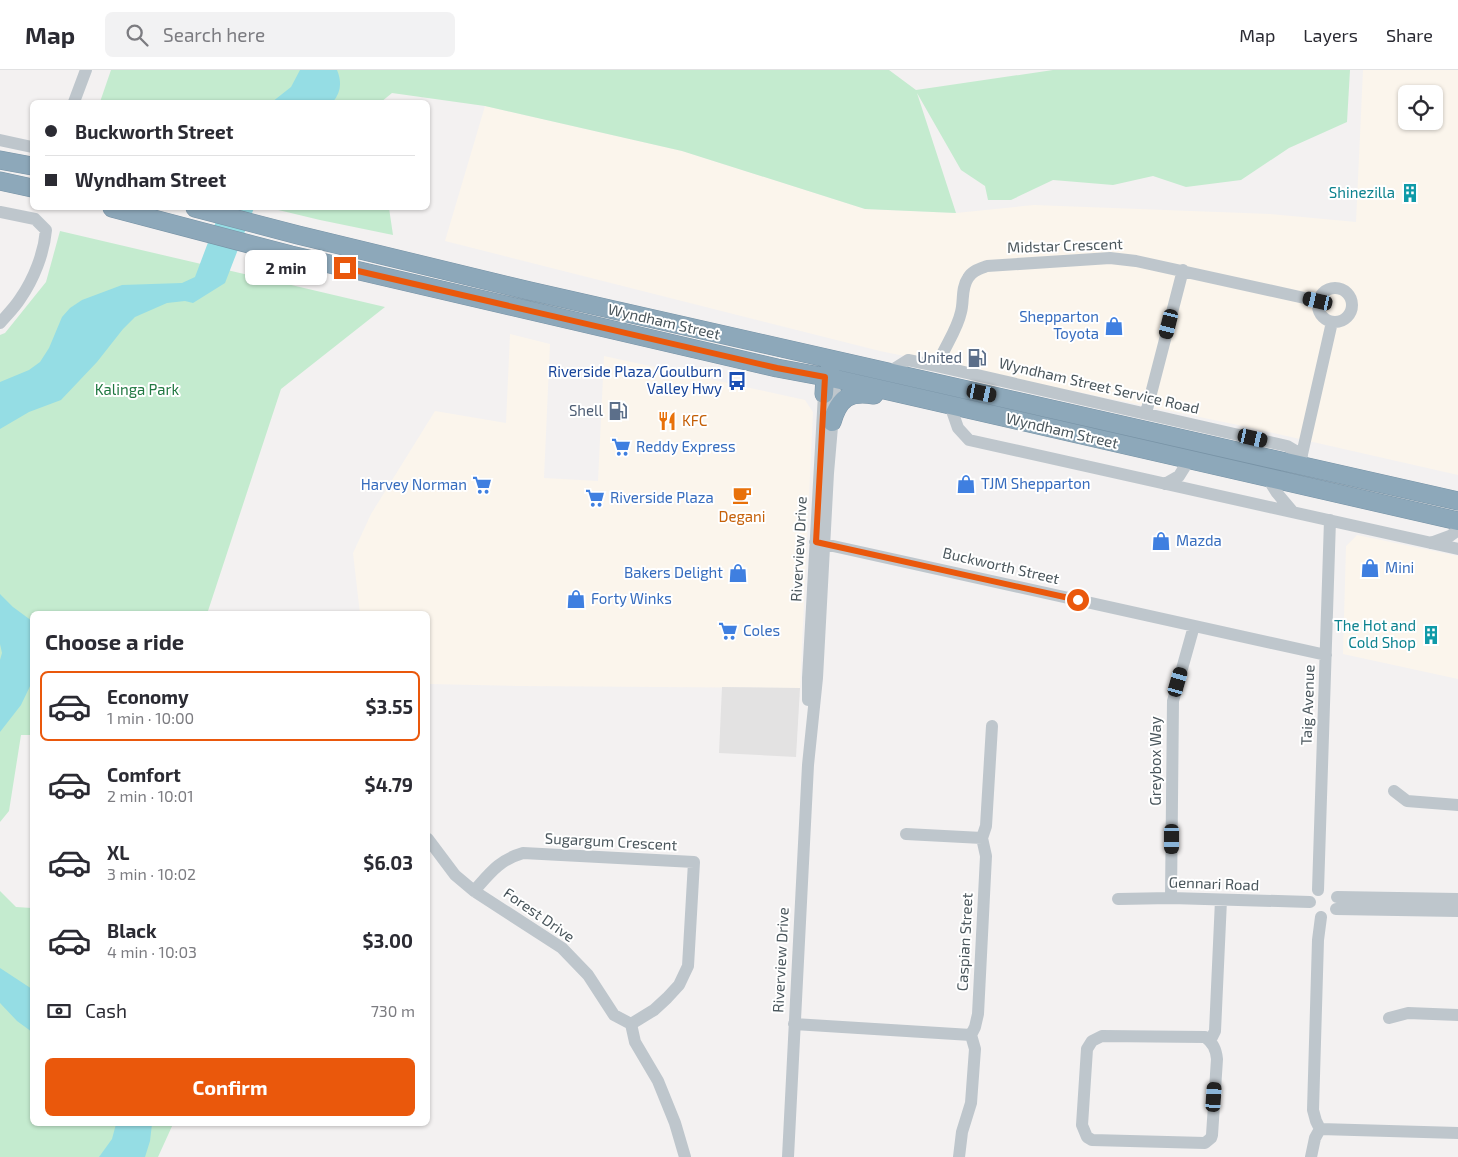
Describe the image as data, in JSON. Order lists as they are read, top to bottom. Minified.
{"streets":{"highway":["Wyndham Street"],"street":["Midstar Crescent","Wyndham Street Service Road","Riverview Drive","Buckworth Street","Taig Avenue","Greybox Way","Sugargum Crescent","Gennari Road","Forest Drive","Caspian Street"]},"crossings":[["Midstar Crescent","Wyndham Street Service Road"],["Wyndham Street","Wyndham Street Service Road"],["Wyndham Street","Riverview Drive"],["Riverview Drive","Buckworth Street"],["Buckworth Street","Taig Avenue"],["Buckworth Street","Greybox Way"],["Taig Avenue","Gennari Road"],["Greybox Way","Gennari Road"],["Sugargum Crescent","Forest Drive"]],"parks":["Kalinga Park"],"places":{"building":["Shinezilla","The Hot and Cold Shop"],"shop":["Shepparton Toyota","TJM Shepparton","Mazda","Mini","Bakers Delight","Forty Winks"],"fuel station":["United","Shell"],"bus stop":["Riverside Plaza/Goulburn Valley Hwy"],"restaurant":["KFC"],"supermarket":["Reddy Express","Harvey Norman","Riverside Plaza","Coles"],"cafe":["Degani"]},"page":{"header":"Map","search":"Search here","nav":["Map","Layers","Share"],"banner":["Buckworth Street","Wyndham Street"],"bubble":"2 min","heading":"Choose a ride","list":[{"name":"Economy","note":"1 min · 10:00","value":"$3.55"},{"name":"Comfort","note":"2 min · 10:01","value":"$4.79"},{"name":"XL","note":"3 min · 10:02","value":"$6.03"},{"name":"Black","note":"4 min · 10:03","value":"$3.00"}],"pay":["Cash","730 m"],"buttons":"Confirm"}}
